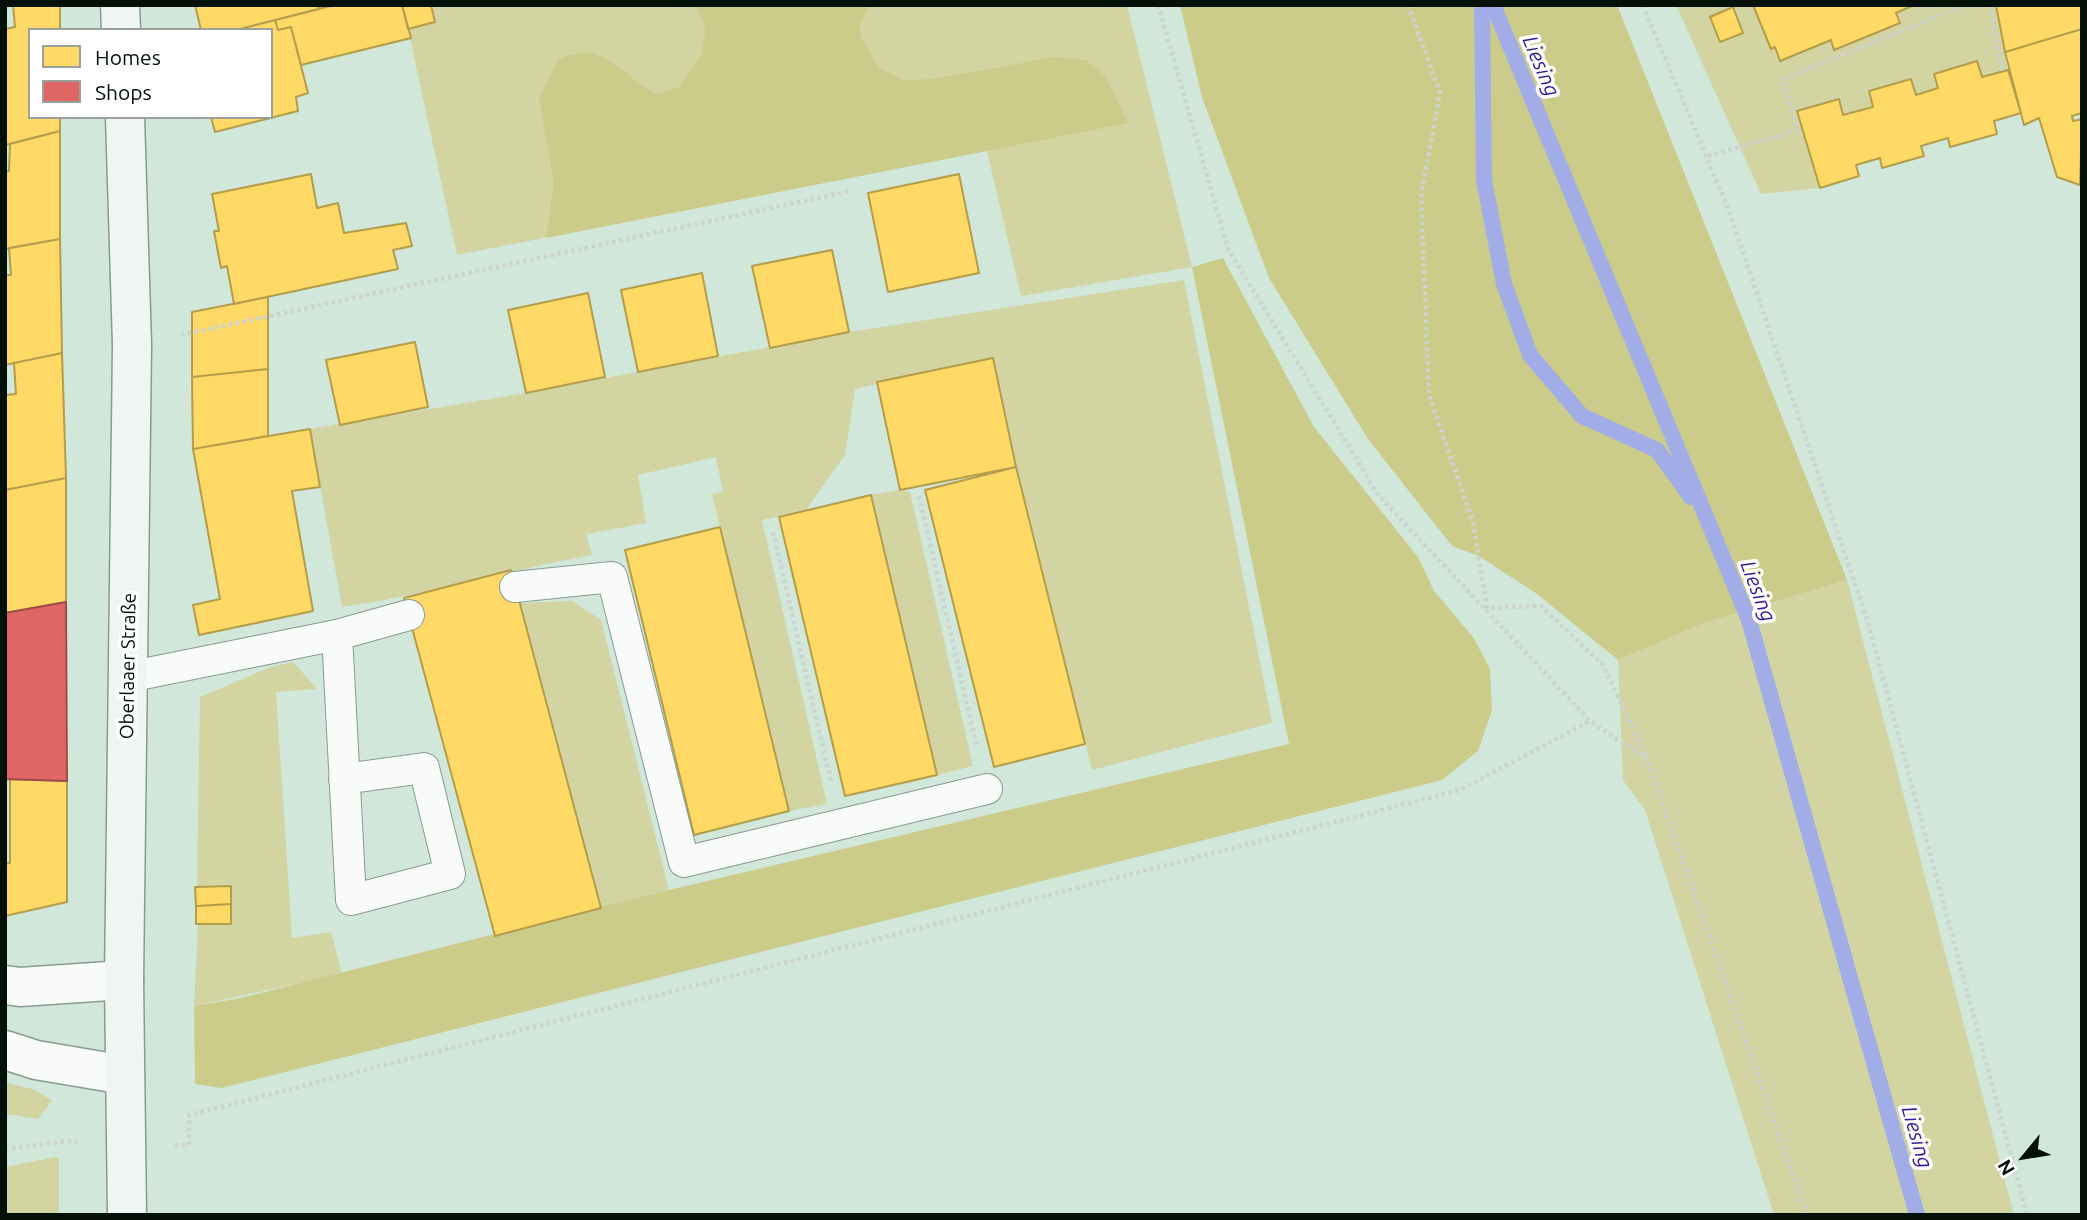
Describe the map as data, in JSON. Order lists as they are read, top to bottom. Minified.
{"streets":{"main road":["Oberlaaer Straße"]},"water":["Liesing"],"legend":["Homes","Shops"],"north":"bottom left"}
